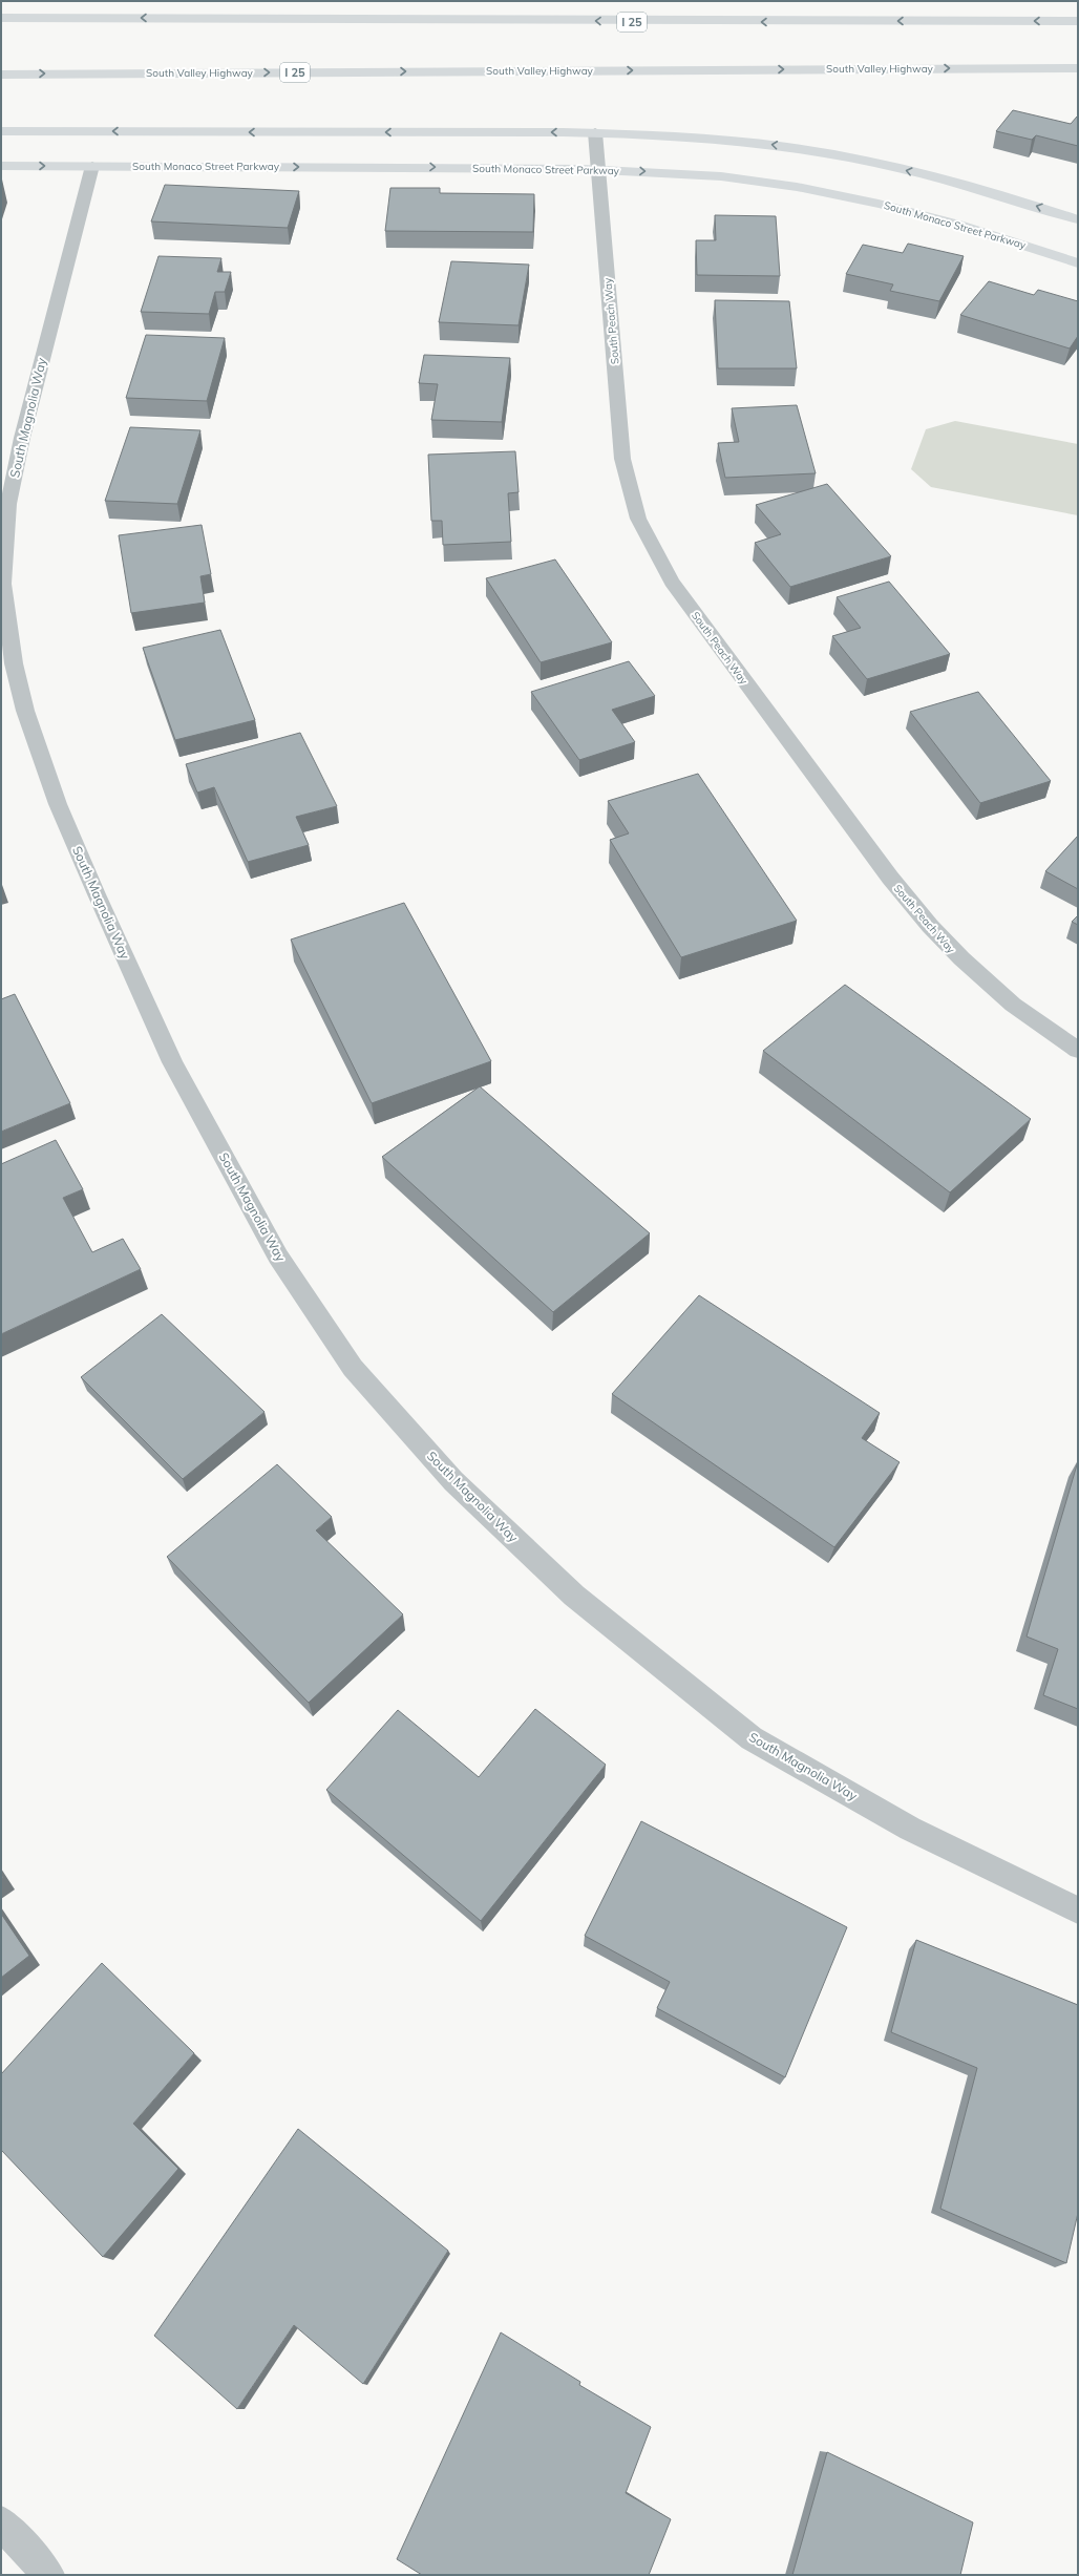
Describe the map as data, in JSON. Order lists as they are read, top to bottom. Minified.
{"streets":{"main road":["I 25","South Valley Highway","South Monaco Street Parkway"],"street":["South Peach Way","South Magnolia Way"]},"crossings":[["South Monaco Street Parkway","South Peach Way"],["South Monaco Street Parkway","South Magnolia Way"]]}
